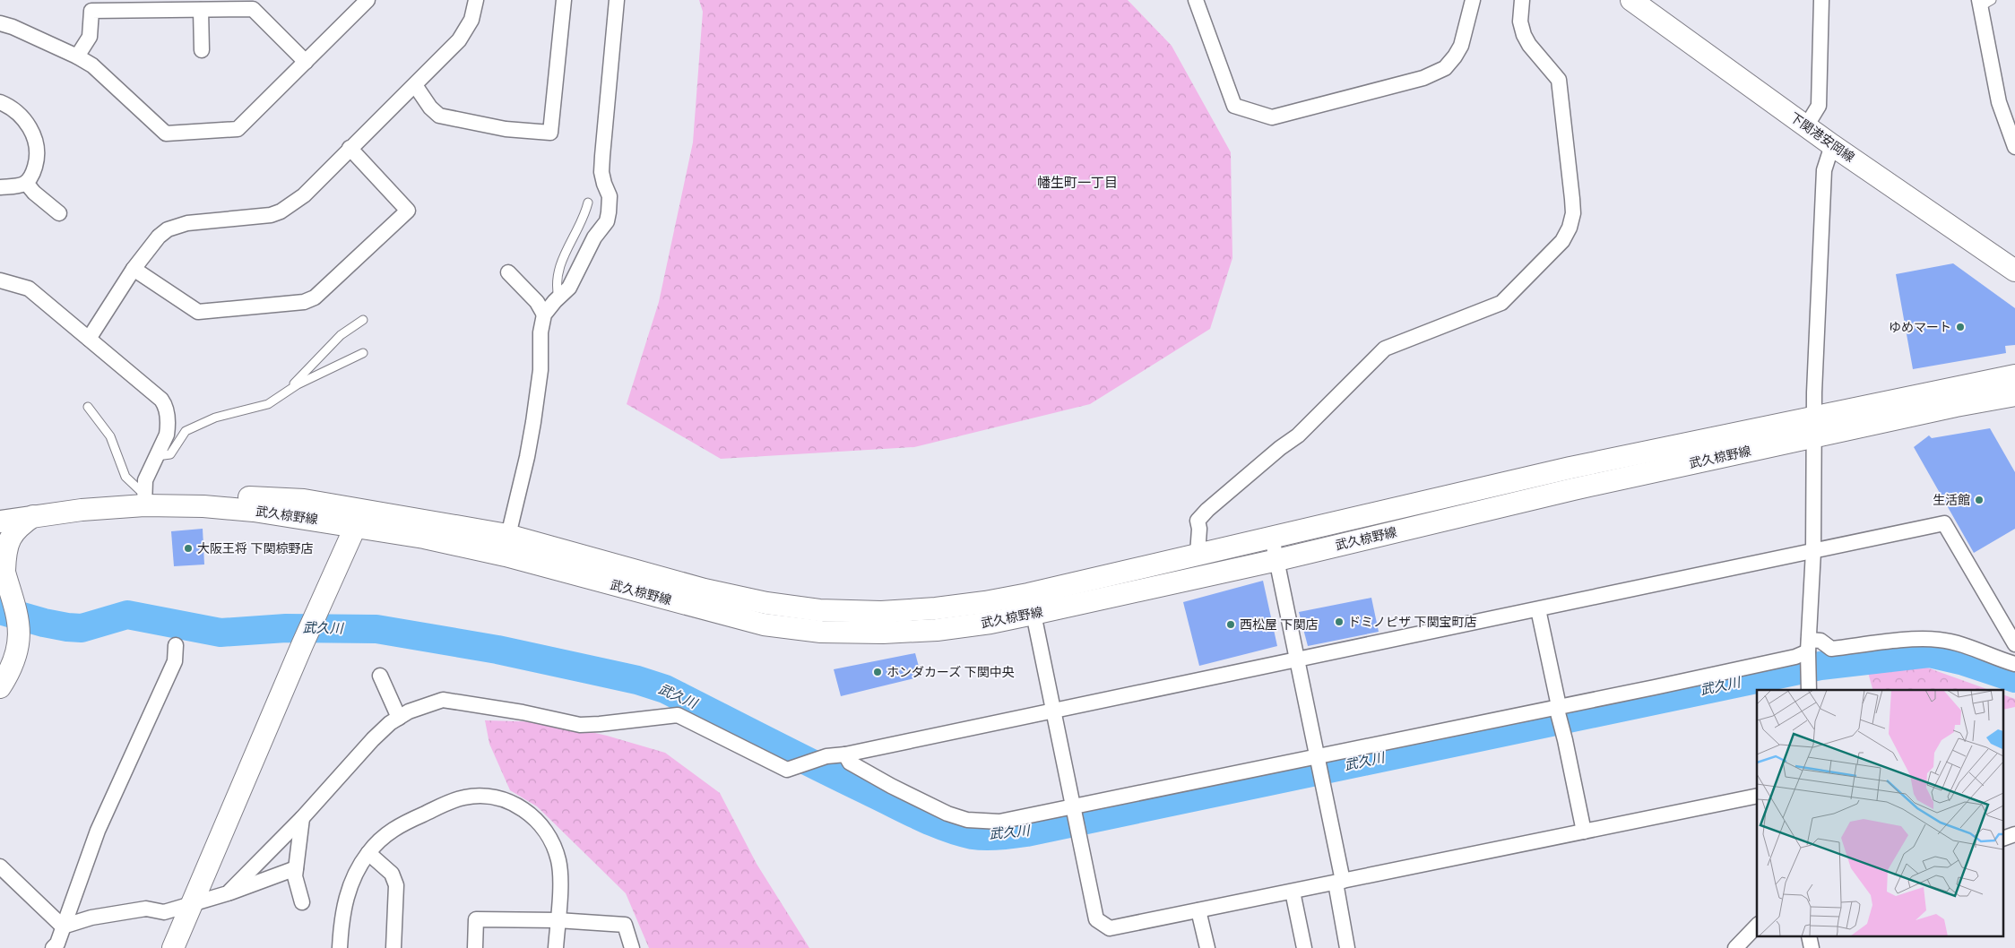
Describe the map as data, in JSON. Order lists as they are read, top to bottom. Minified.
{"streets":{"main road":["下関港安岡線","武久椋野線"]},"districts":["幡生町一丁目"],"water":["武久川"],"places":["ゆめマート","生活館","大阪王将 下関椋野店","ドミノピザ 下関宝町店","西松屋 下関店","ホンダカーズ 下関中央"]}
